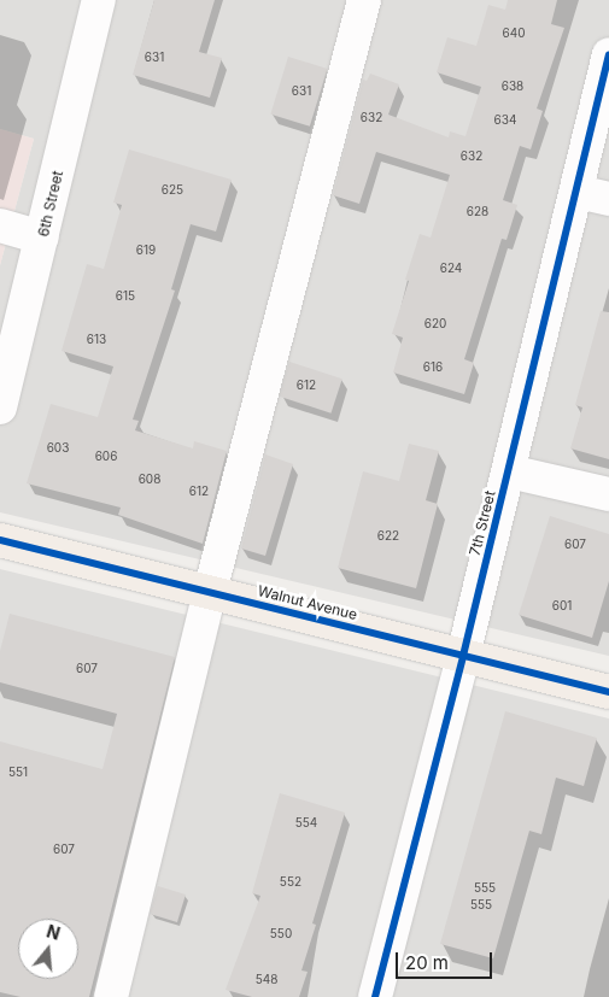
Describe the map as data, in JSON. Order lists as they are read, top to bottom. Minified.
{"streets":{"main road":["Walnut Avenue"],"street":["6th Street","7th Street"]},"crossings":[["7th Street","Walnut Avenue"]],"house_numbers":["640","631","638","631","632","634","632","625","628","619","624","615","620","613","616","612","603","606","608","612","622","607","601","607","551","554","607","552","555","555","550","548"],"scale_bar":"20 m","north":"top"}
